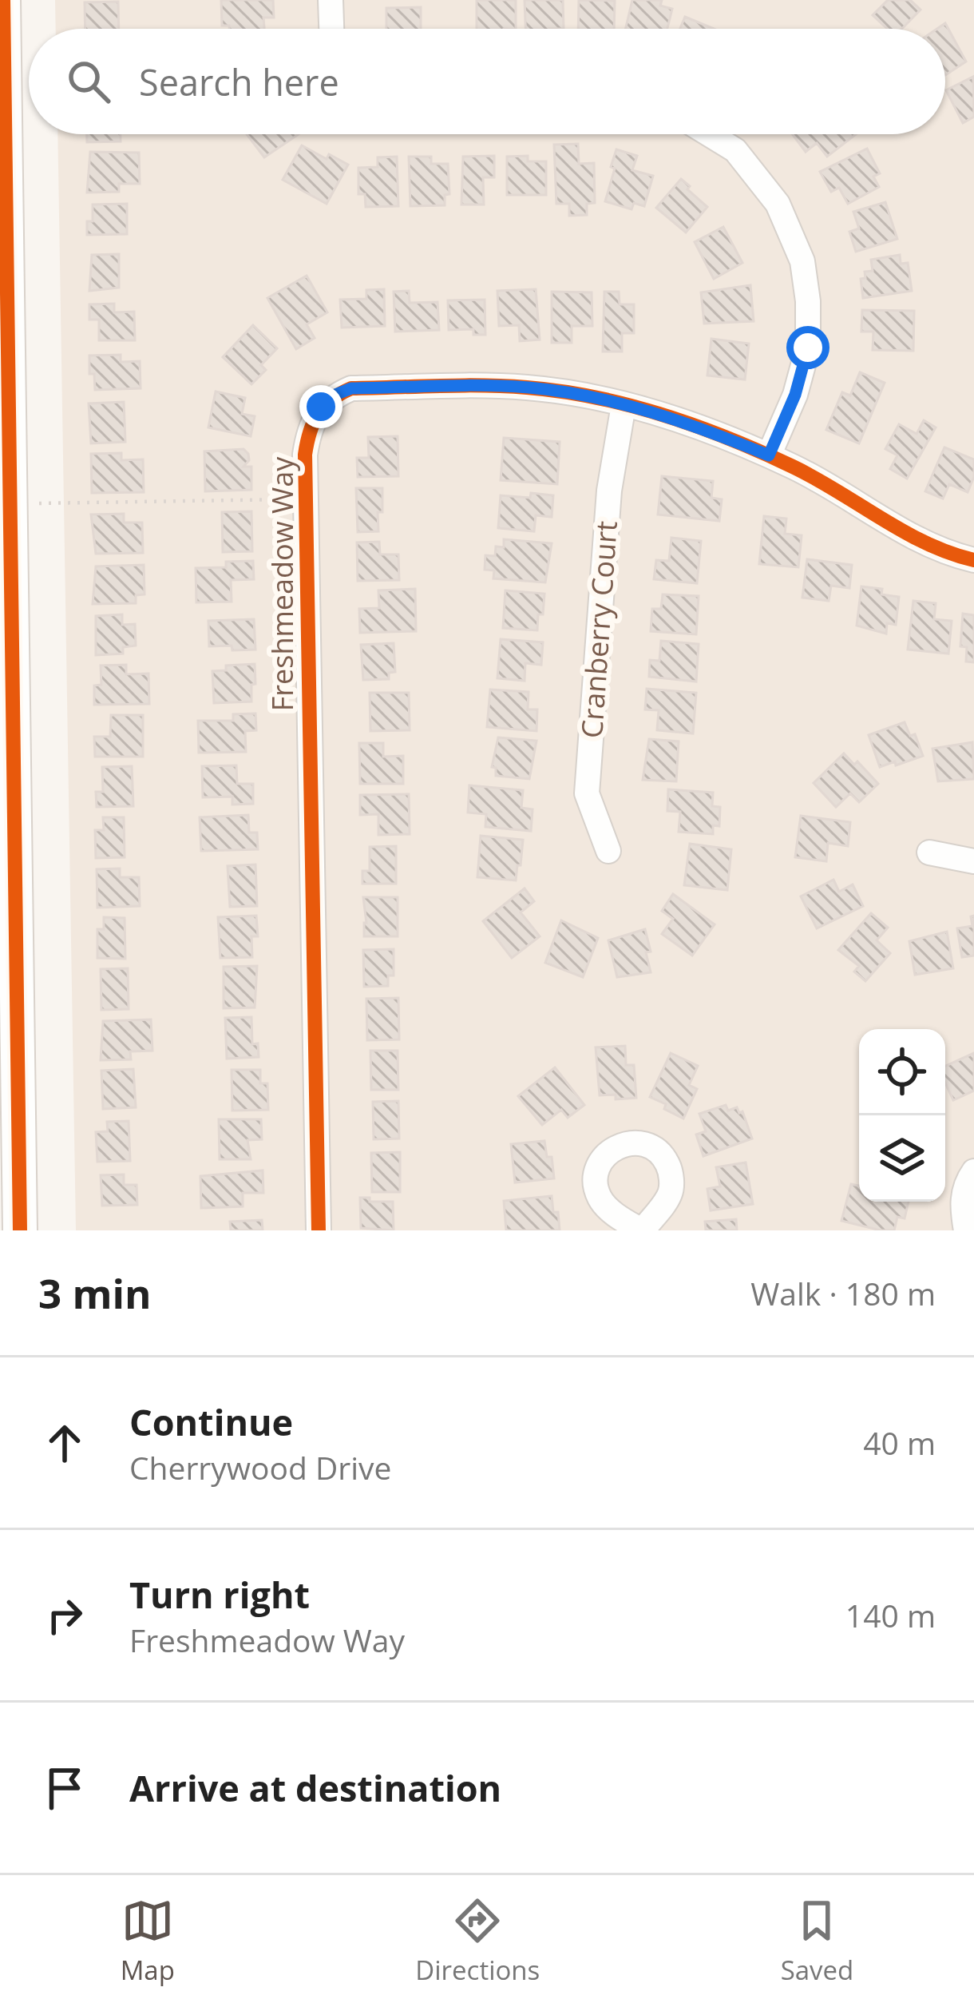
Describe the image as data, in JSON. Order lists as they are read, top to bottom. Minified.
{"streets":{"street":["Freshmeadow Way","Cranberry Court"]},"crossings":[["Freshmeadow Way","Cranberry Court"]],"page":{"search":"Search here","heading":["3 min","Walk · 180 m"],"list":[["Continue","Cherrywood Drive","40 m"],["Turn right","Freshmeadow Way","140 m"],"Arrive at destination"],"nav":["Map","Directions","Saved"]}}
